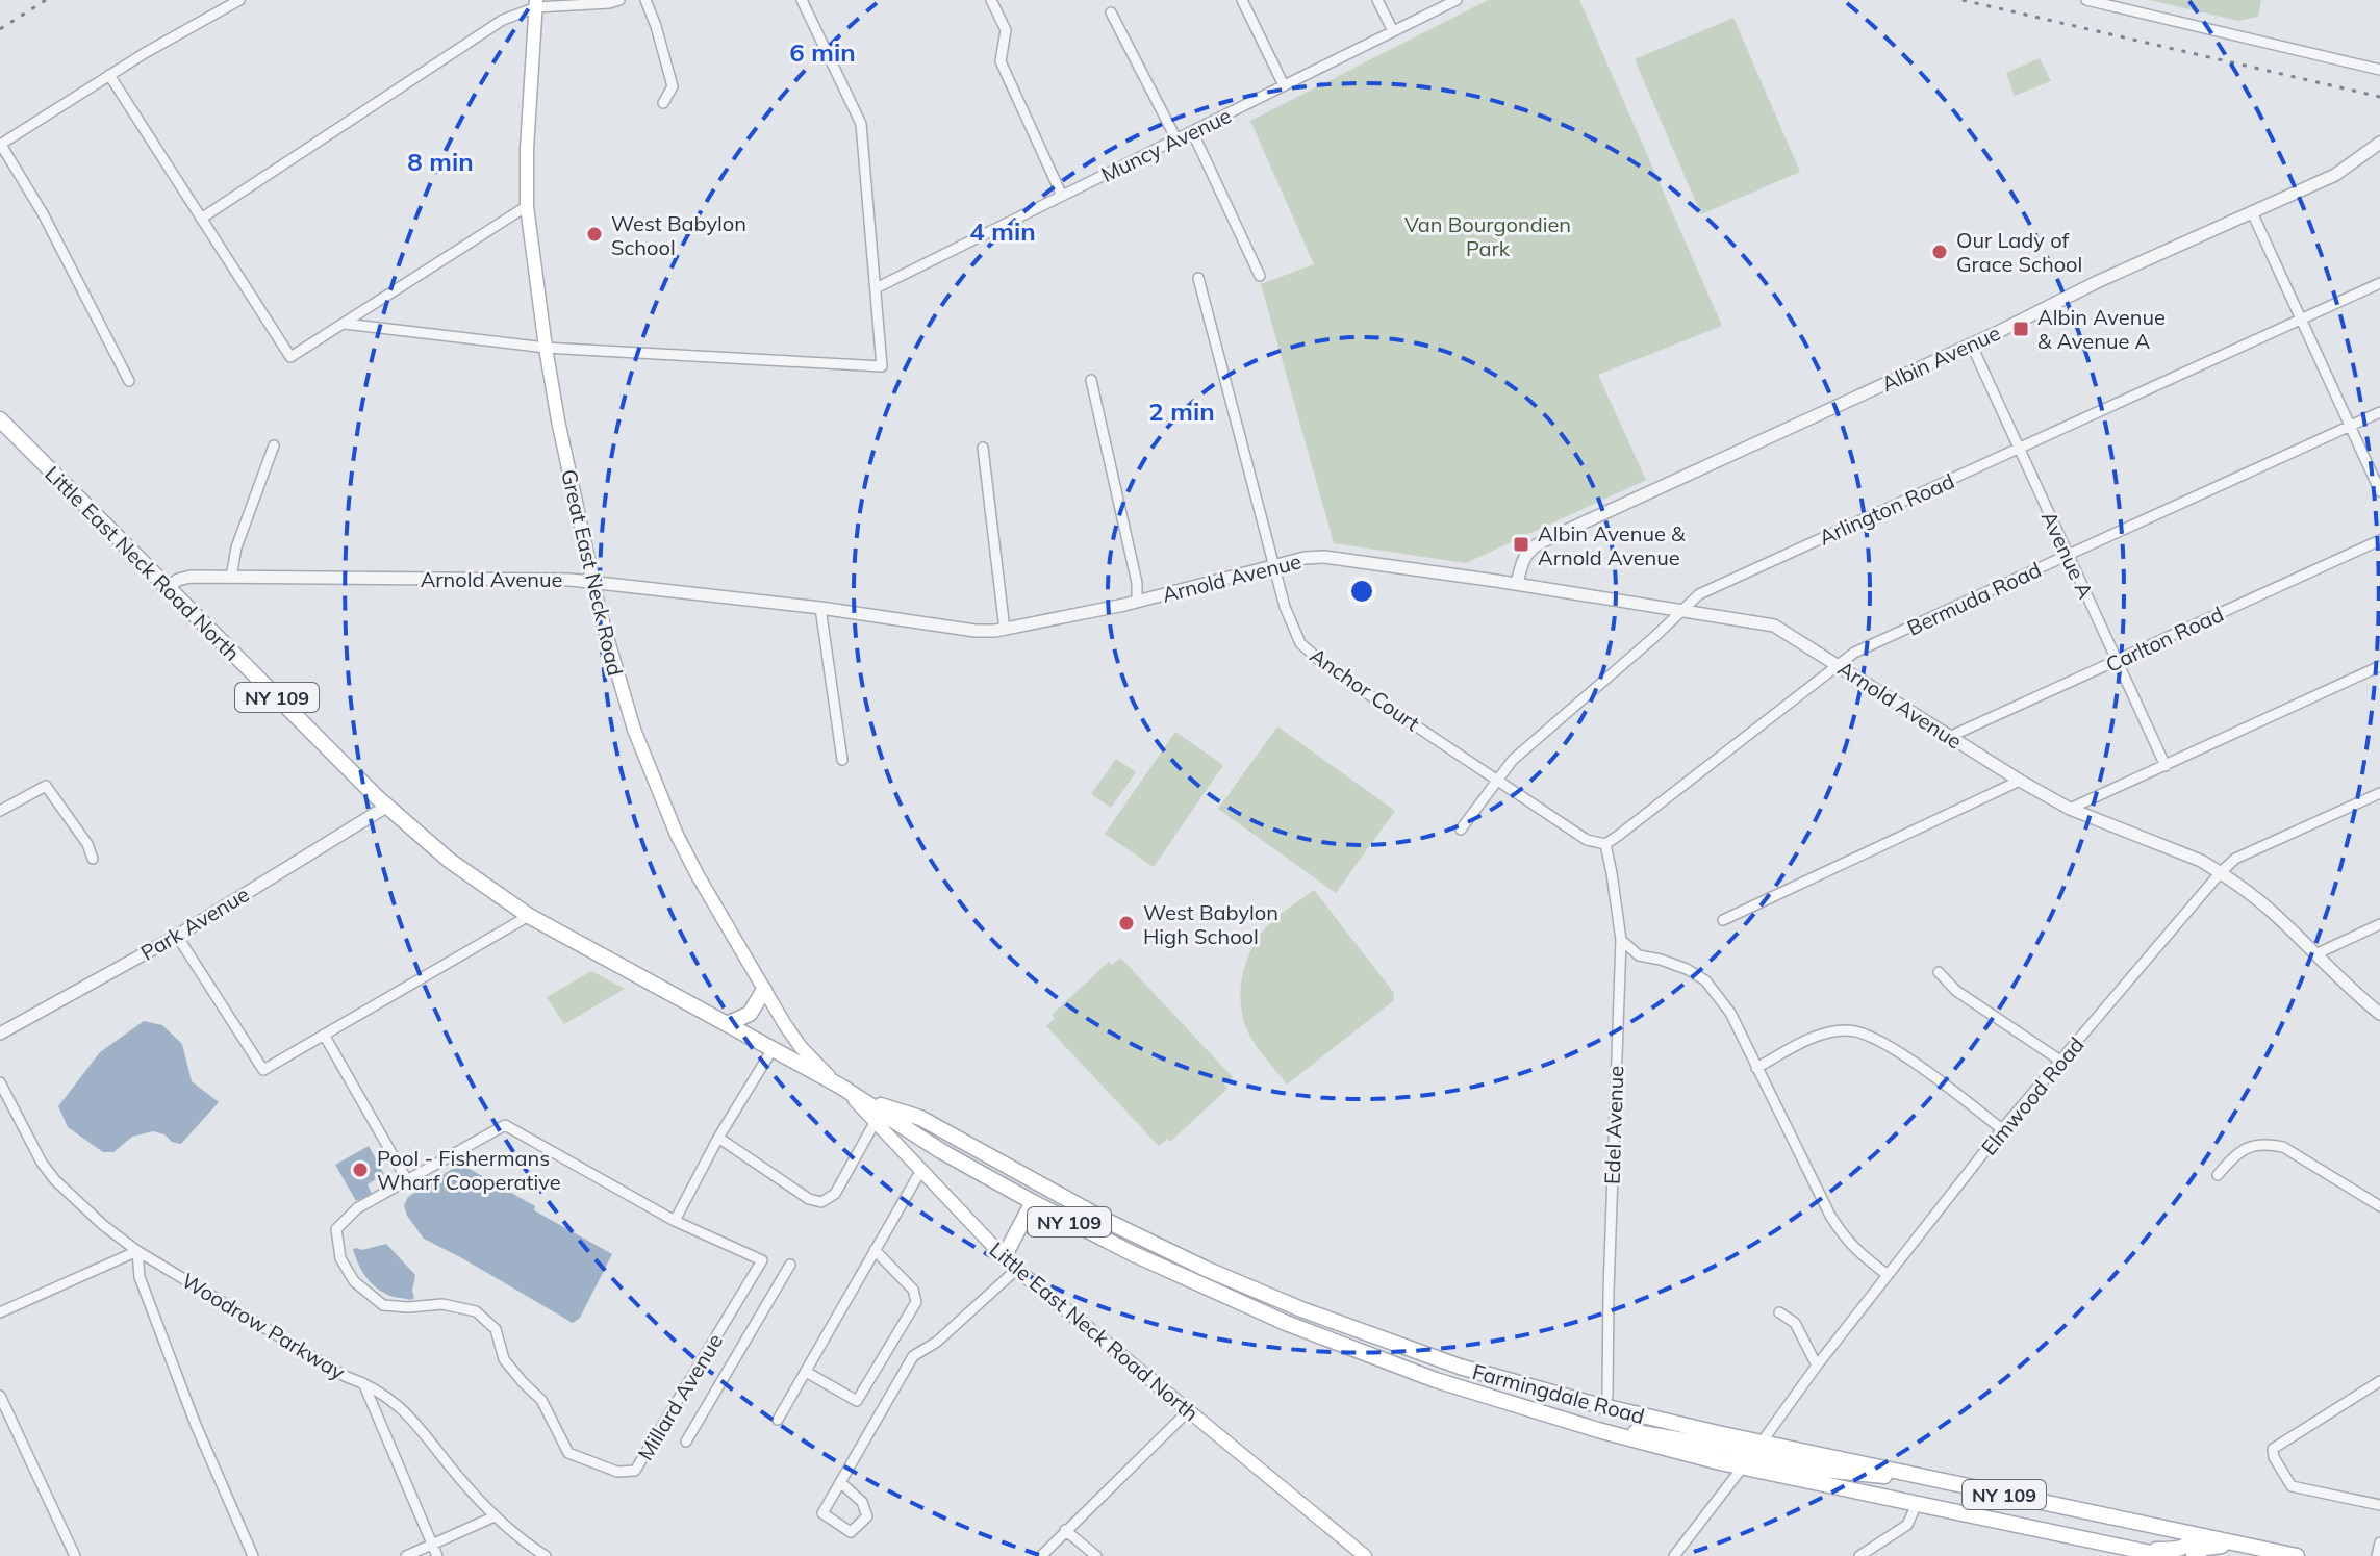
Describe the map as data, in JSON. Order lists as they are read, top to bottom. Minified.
{"streets":{"main road":["Little East Neck Road North","Great East Neck Road","NY 109","Farmingdale Road"],"street":["Muncy Avenue","Albin Avenue","Arlington Road","Avenue A","Arnold Avenue","Bermuda Road","Carlton Road","Anchor Court","Park Avenue","Elmwood Road","Edel Avenue","Woodrow Parkway","Millard Avenue"]},"crossings":[["Albin Avenue","Avenue A"],["Albin Avenue","Arnold Avenue"],["Arlington Road","Avenue A"],["Arlington Road","Arnold Avenue"],["Arlington Road","Anchor Court"],["Avenue A","Bermuda Road"],["Avenue A","Carlton Road"],["Little East Neck Road North","Great East Neck Road"],["Little East Neck Road North","Arnold Avenue"],["Little East Neck Road North","NY 109"],["Little East Neck Road North","Park Avenue"],["Little East Neck Road North","Farmingdale Road"],["Great East Neck Road","Arnold Avenue"],["Great East Neck Road","NY 109"],["Great East Neck Road","Farmingdale Road"],["Arnold Avenue","Bermuda Road"],["Arnold Avenue","Carlton Road"],["Arnold Avenue","Anchor Court"],["Arnold Avenue","Elmwood Road"],["Bermuda Road","Anchor Court"],["Bermuda Road","Edel Avenue"],["Anchor Court","Edel Avenue"],["NY 109","Elmwood Road"],["NY 109","Farmingdale Road"],["Elmwood Road","Farmingdale Road"],["Edel Avenue","Farmingdale Road"]],"parks":["Van Bourgondien Park"],"places":{"other":["West Babylon School","Our Lady of Grace School","West Babylon High School","Pool - Fishermans Wharf Cooperative"],"transit":["Albin Avenue & Avenue A","Albin Avenue & Arnold Avenue"]},"rings":["6 min","8 min","4 min","2 min"]}
